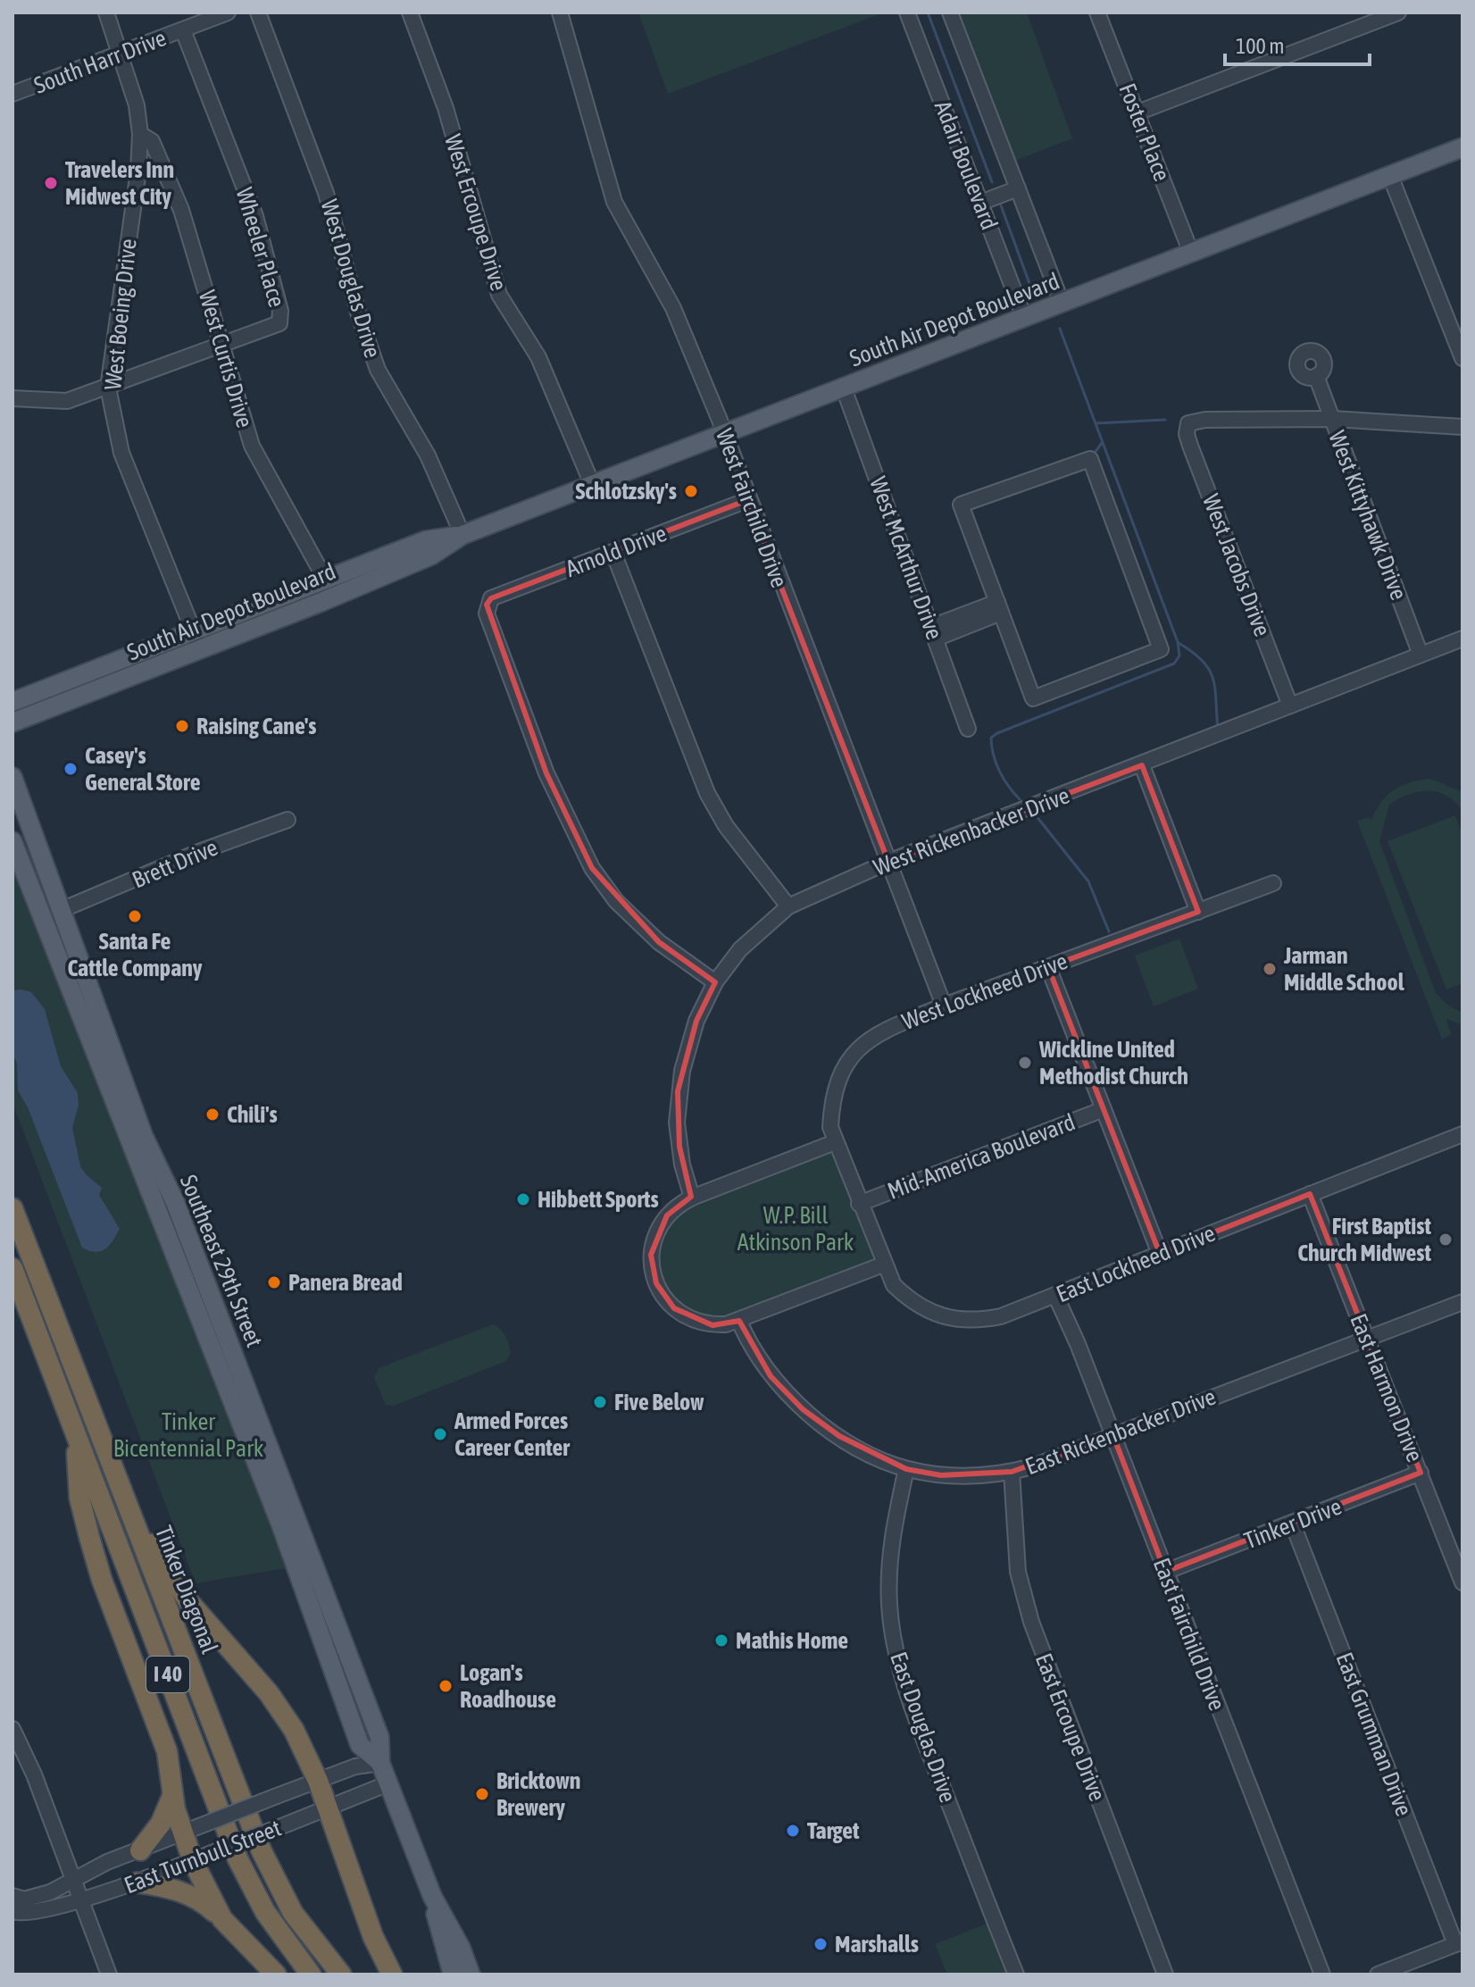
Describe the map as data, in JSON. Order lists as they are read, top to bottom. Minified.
{"streets":{"highway":["Tinker Diagonal","I 40"],"main road":["South Air Depot Boulevard","Southeast 29th Street"],"street":["South Harr Drive","Foster Place","Adair Boulevard","West Ercoupe Drive","Wheeler Place","West Douglas Drive","West Boeing Drive","West Curtis Drive","West Fairchild Drive","West Kittyhawk Drive","Arnold Drive","West McArthur Drive","West Jacobs Drive","West Rickenbacker Drive","Brett Drive","West Lockheed Drive","Mid-America Boulevard","East Lockheed Drive","East Harmon Drive","East Rickenbacker Drive","Tinker Drive","East Fairchild Drive","East Douglas Drive","East Ercoupe Drive","East Grumman Drive","East Turnbull Street"]},"crossings":[["South Harr Drive","Wheeler Place"],["South Harr Drive","West Boeing Drive"],["Foster Place","South Air Depot Boulevard"],["Adair Boulevard","South Air Depot Boulevard"],["West Ercoupe Drive","South Air Depot Boulevard"],["Wheeler Place","West Boeing Drive"],["Wheeler Place","West Curtis Drive"],["West Douglas Drive","South Air Depot Boulevard"],["West Boeing Drive","South Air Depot Boulevard"],["West Boeing Drive","West Curtis Drive"],["South Air Depot Boulevard","West Curtis Drive"],["South Air Depot Boulevard","West Fairchild Drive"],["South Air Depot Boulevard","West McArthur Drive"],["West Fairchild Drive","Arnold Drive"],["West Fairchild Drive","West Rickenbacker Drive"],["West Fairchild Drive","West Lockheed Drive"],["West Kittyhawk Drive","West Jacobs Drive"],["West Kittyhawk Drive","West Rickenbacker Drive"],["Arnold Drive","West Rickenbacker Drive"],["West Jacobs Drive","West Rickenbacker Drive"],["Brett Drive","Southeast 29th Street"],["West Lockheed Drive","Mid-America Boulevard"],["West Lockheed Drive","East Lockheed Drive"],["Mid-America Boulevard","East Lockheed Drive"],["Southeast 29th Street","East Turnbull Street"],["East Lockheed Drive","East Harmon Drive"],["East Lockheed Drive","East Fairchild Drive"],["East Harmon Drive","East Rickenbacker Drive"],["East Harmon Drive","Tinker Drive"],["East Rickenbacker Drive","East Fairchild Drive"],["East Rickenbacker Drive","East Douglas Drive"],["East Rickenbacker Drive","East Ercoupe Drive"],["Tinker Drive","East Fairchild Drive"],["Tinker Drive","East Grumman Drive"]],"parks":["W.P. Bill Atkinson Park","Tinker Bicentennial Park"],"places":["Travelers Inn Midwest City","Schlotzsky's","Raising Cane's","Casey's General Store","Santa Fe Cattle Company","Jarman Middle School","Wickline United Methodist Church","Chili's","Hibbett Sports","First Baptist Church Midwest","Panera Bread","Five Below","Armed Forces Career Center","Mathis Home","Logan's Roadhouse","Bricktown Brewery","Target","Marshalls"],"scale_bar":"100 m"}
